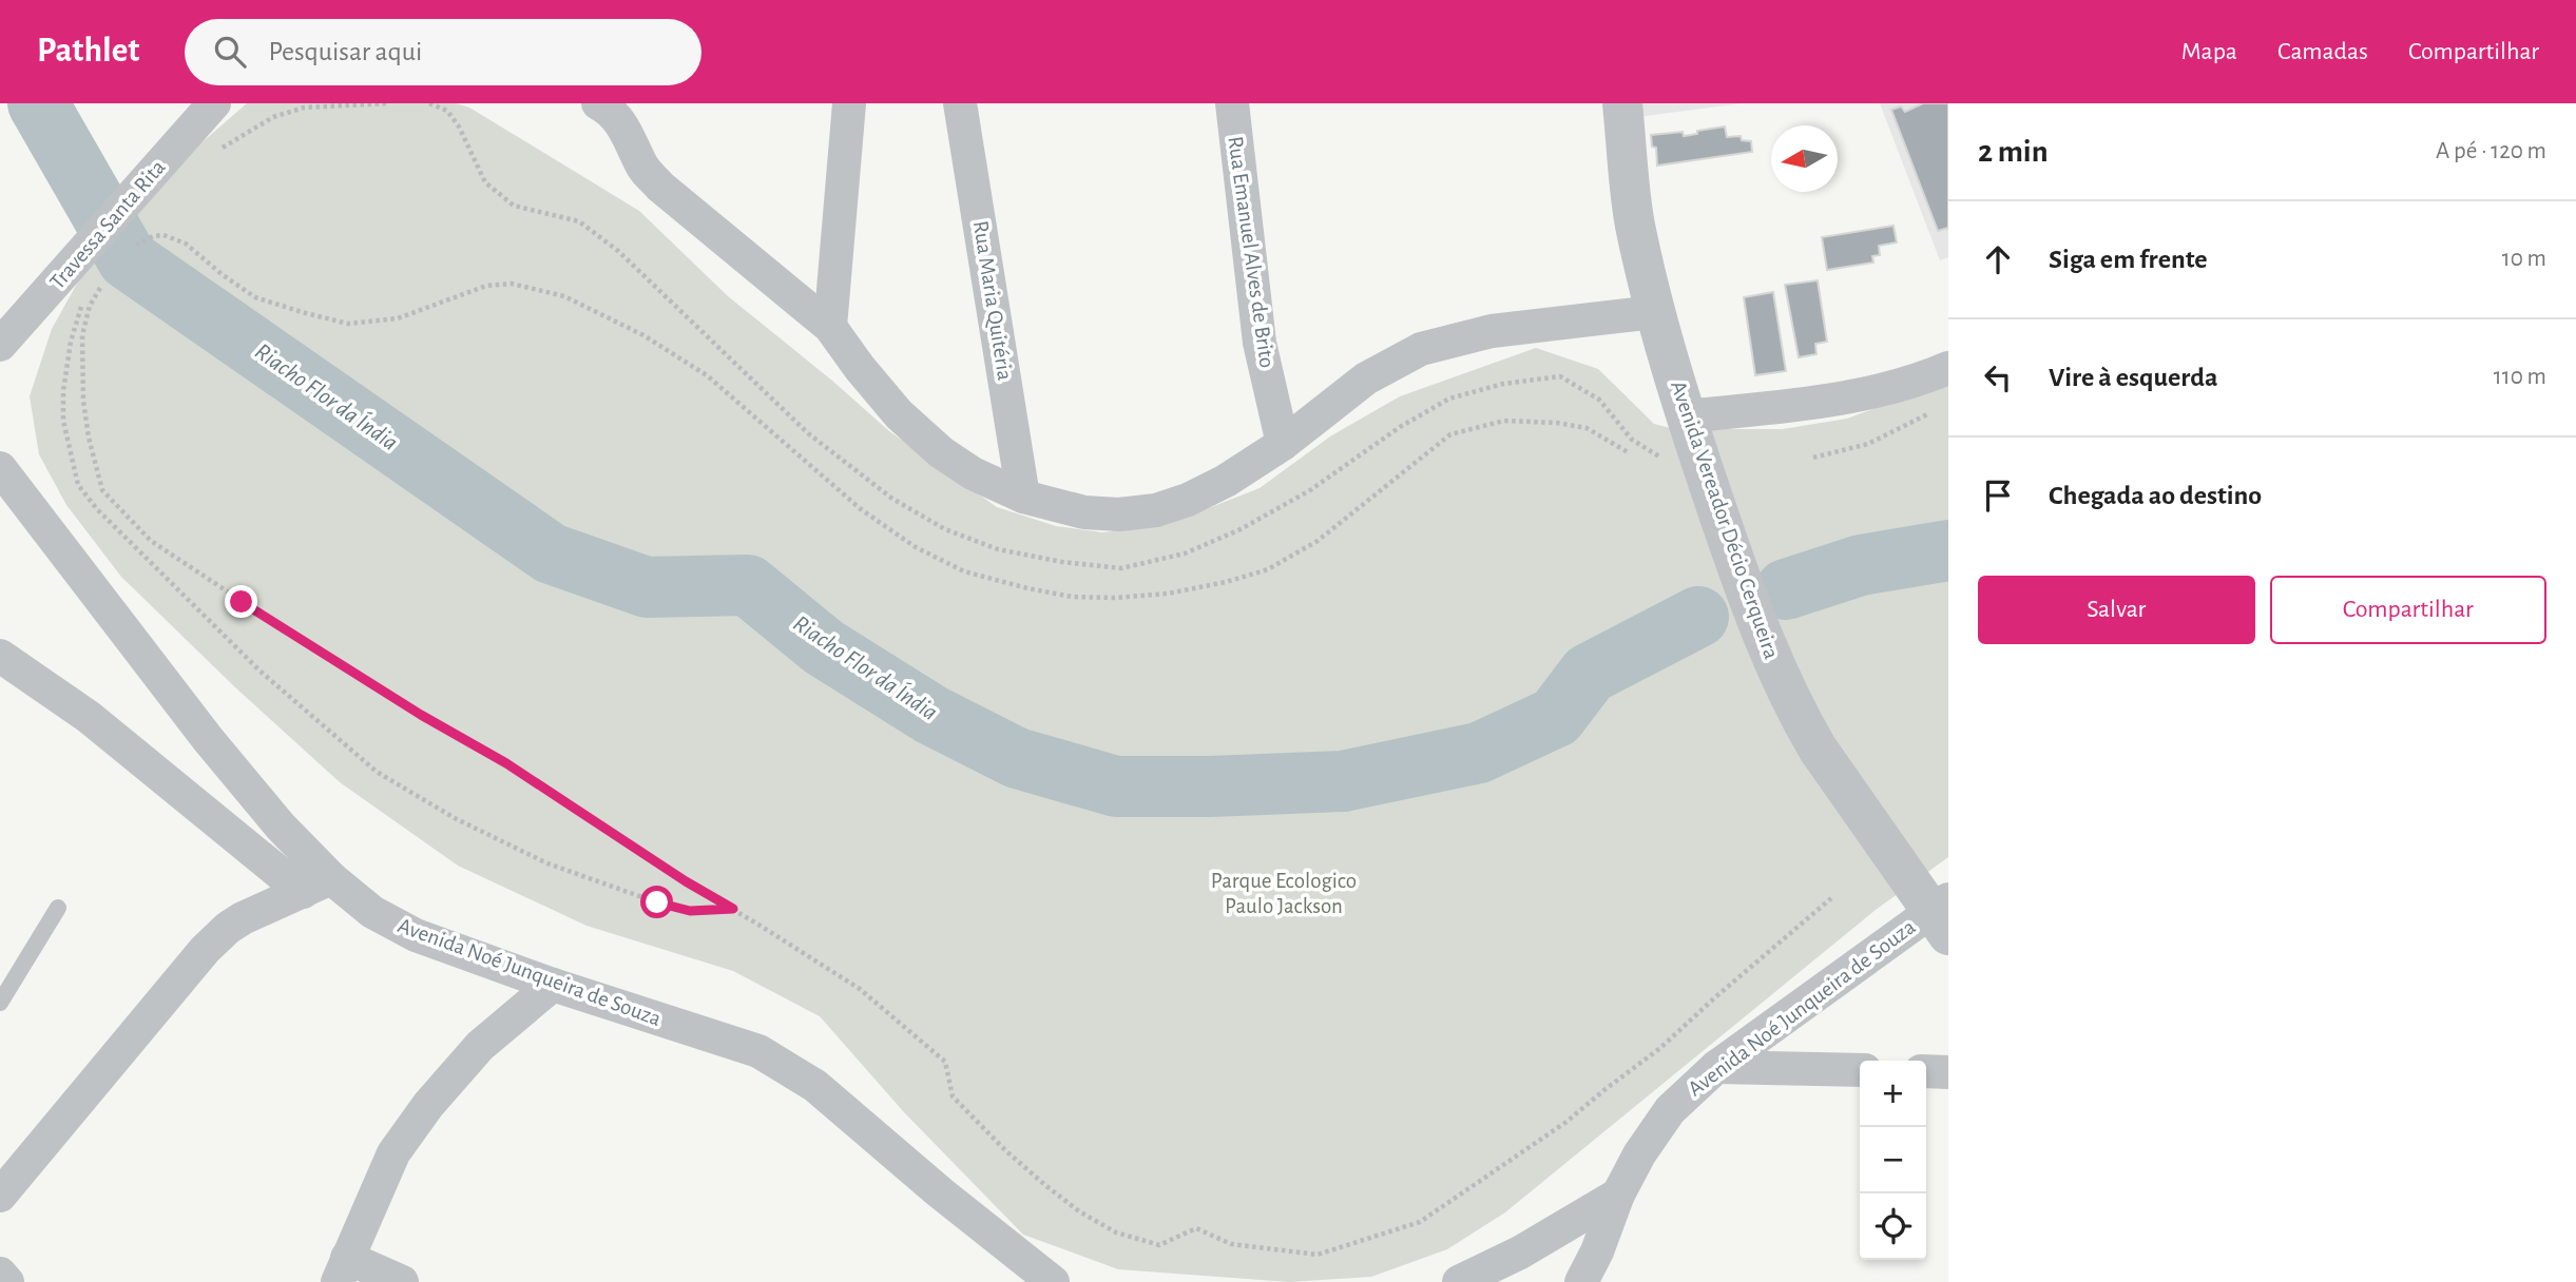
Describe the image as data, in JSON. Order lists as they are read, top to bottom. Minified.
{"streets":{"street":["Travessa Santa Rita","Rua Emanuel Alves de Brito","Rua Maria Quitéria","Avenida Vereador Décio Cerqueira","Avenida Noé Junqueira de Souza"]},"crossings":[["Avenida Vereador Décio Cerqueira","Avenida Noé Junqueira de Souza"]],"water":["Riacho Flor da Índia"],"parks":["Parque Ecologico Paulo Jackson"],"north":"left","page":{"header":"Pathlet","search":"Pesquisar aqui","nav":["Mapa","Camadas","Compartilhar"],"heading":["2 min","A pé · 120 m"],"list":[["Siga em frente","10 m"],["Vire à esquerda","110 m"],"Chegada ao destino"],"buttons":["Salvar","Compartilhar"],"map_buttons":["+","−"]}}
